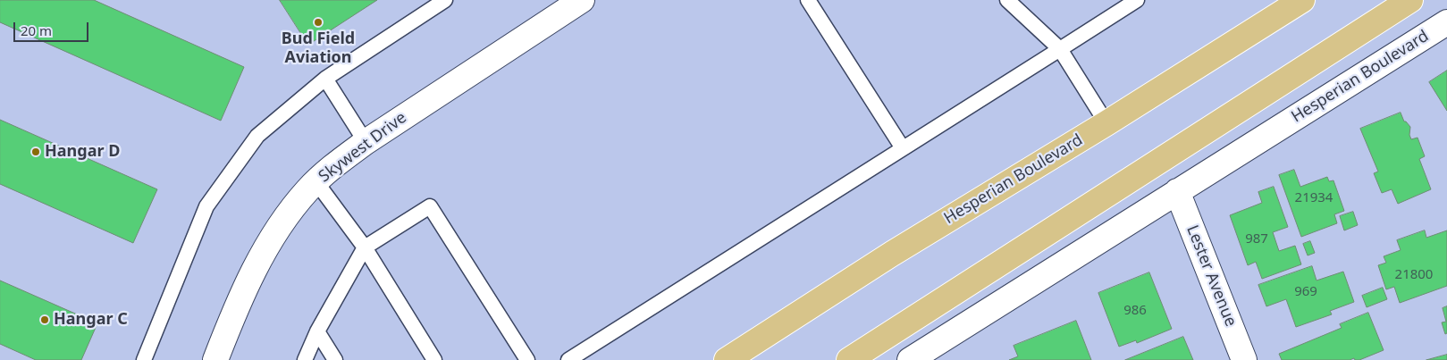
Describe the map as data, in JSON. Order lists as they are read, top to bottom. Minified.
{"streets":{"main road":["Hesperian Boulevard"],"street":["Skywest Drive","Lester Avenue"]},"crossings":[["Hesperian Boulevard","Lester Avenue"]],"places":["Bud Field Aviation","Hangar D","Hangar C"],"house_numbers":["21934","987","21800","969","986"],"scale_bar":"20 m"}
